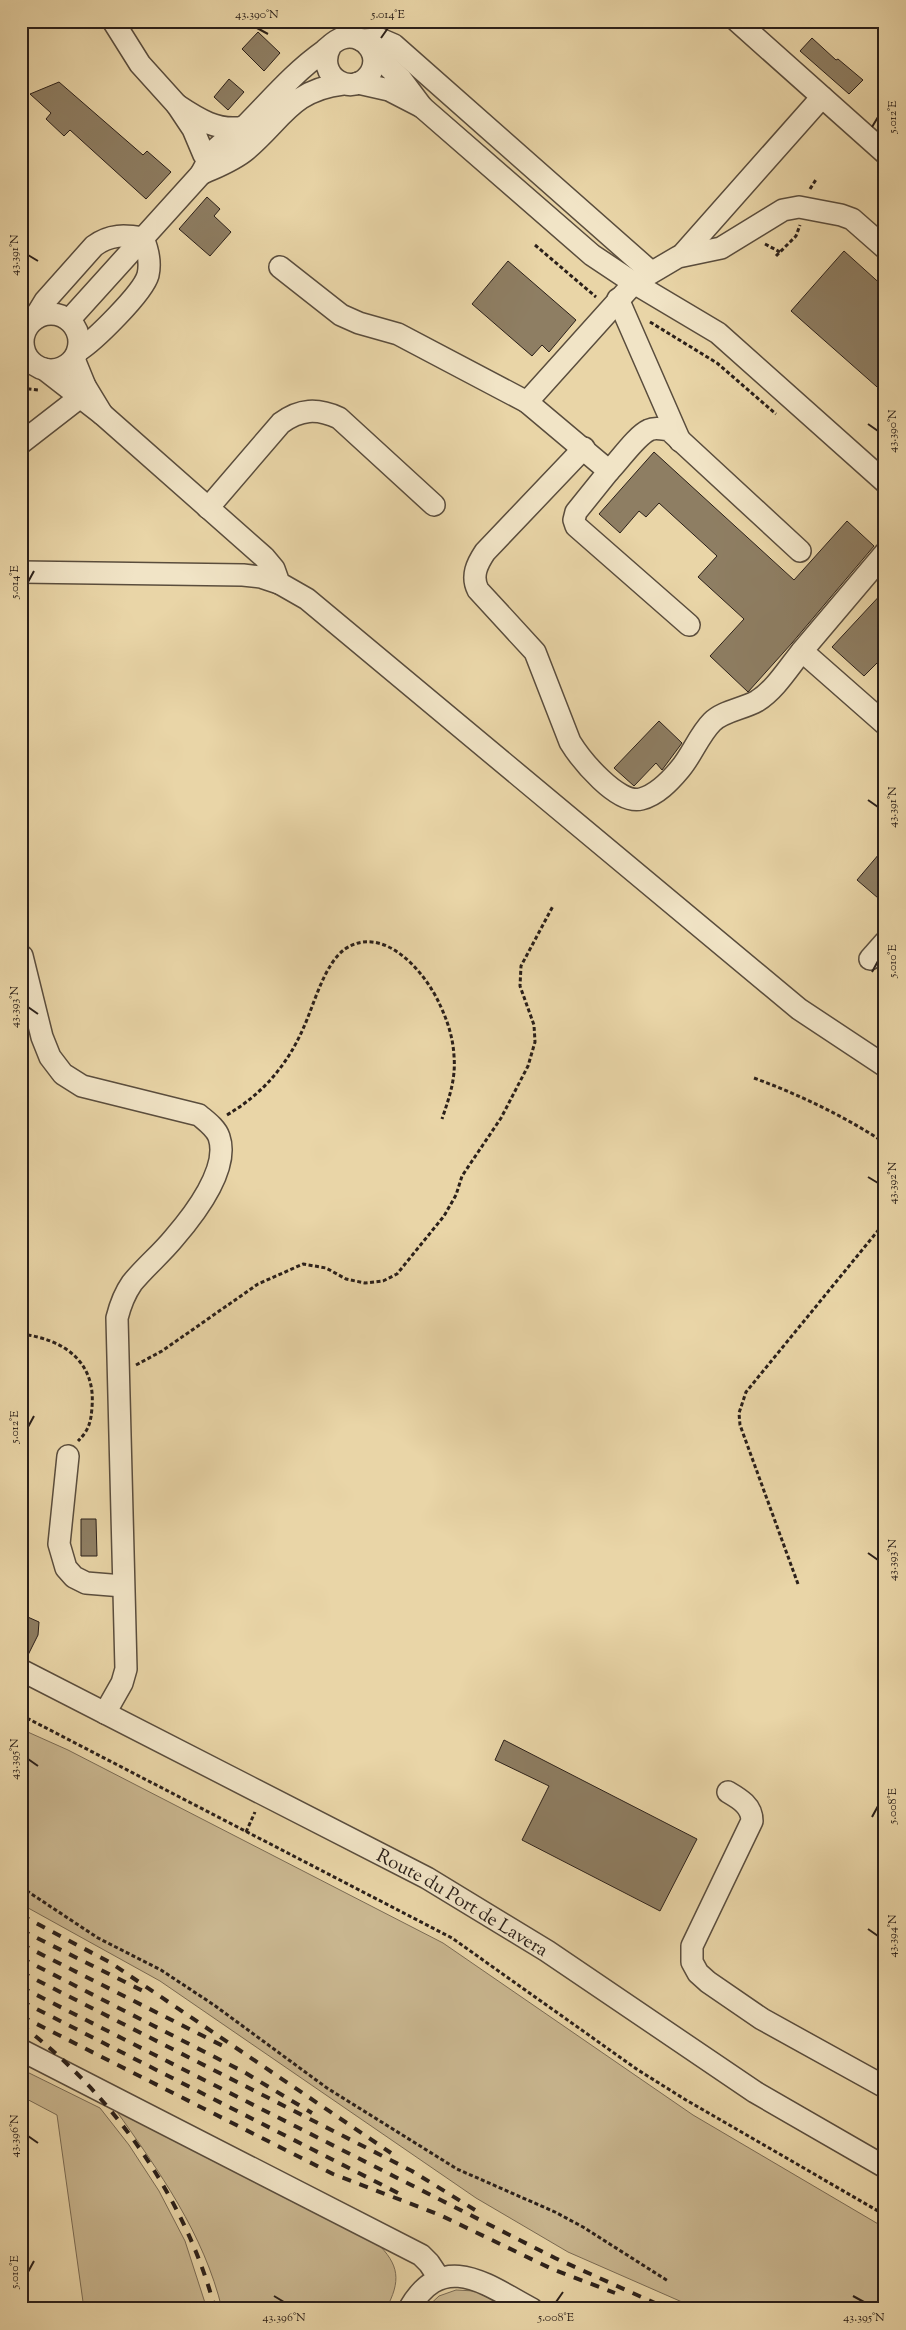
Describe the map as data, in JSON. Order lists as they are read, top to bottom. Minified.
{"streets":{"street":["Route du Port de Lavera"]},"coordinates":["43.390°N","5.014°E","5.012°E","43.391°N","5.010°E","43.393°N","43.392°N","43.395°N","5.008°E","43.394°N","43.396°N"]}
